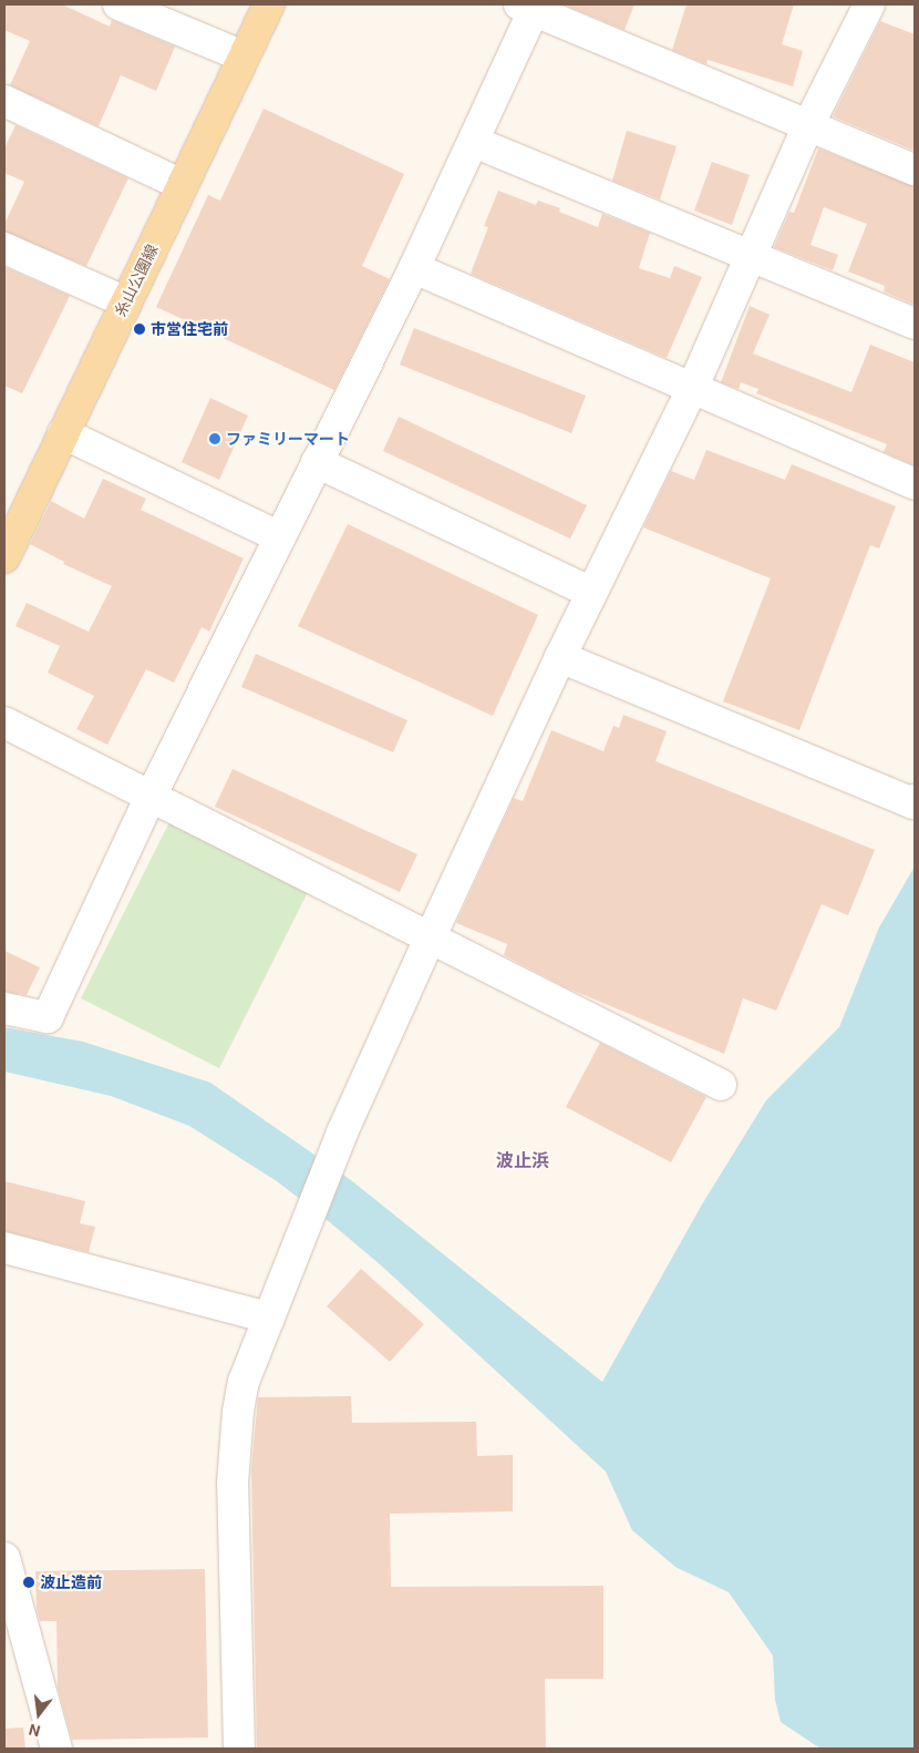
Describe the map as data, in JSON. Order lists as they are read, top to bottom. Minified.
{"streets":{"main road":["糸山公園線"]},"districts":["波止浜"],"places":["市営住宅前","ファミリーマート","波止造前"],"north":"bottom"}
